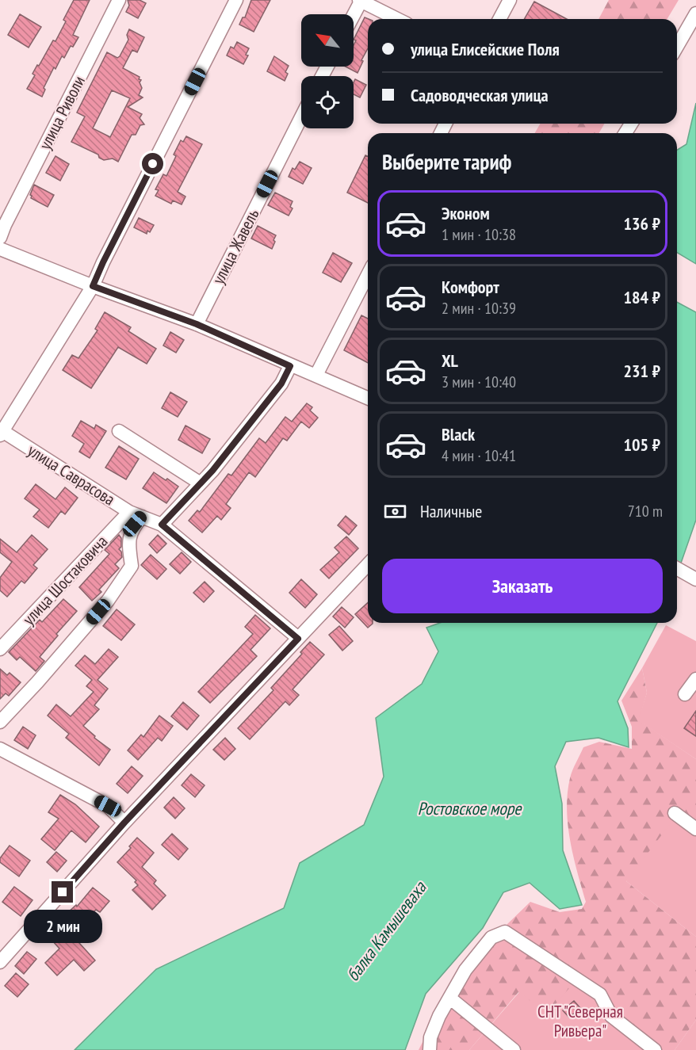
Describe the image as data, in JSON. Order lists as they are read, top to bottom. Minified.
{"streets":{"street":["улица Риволи","улица Жавель","улица Саврасова","улица Шостаковича"]},"crossings":[["улица Саврасова","улица Шостаковича"]],"water":["Ростовское море","балка Камышеваха"],"parks":["СНТ \"Северная Ривьера\""],"north":"top left","page":{"banner":["улица Елисейские Поля","Садоводческая улица"],"heading":"Выберите тариф","list":[{"name":"Эконом","note":"1 мин · 10:38","value":"136 ₽"},{"name":"Комфорт","note":"2 мин · 10:39","value":"184 ₽"},{"name":"XL","note":"3 мин · 10:40","value":"231 ₽"},{"name":"Black","note":"4 мин · 10:41","value":"105 ₽"}],"pay":["Наличные","710 m"],"buttons":"Заказать","bubble":"2 мин"}}
